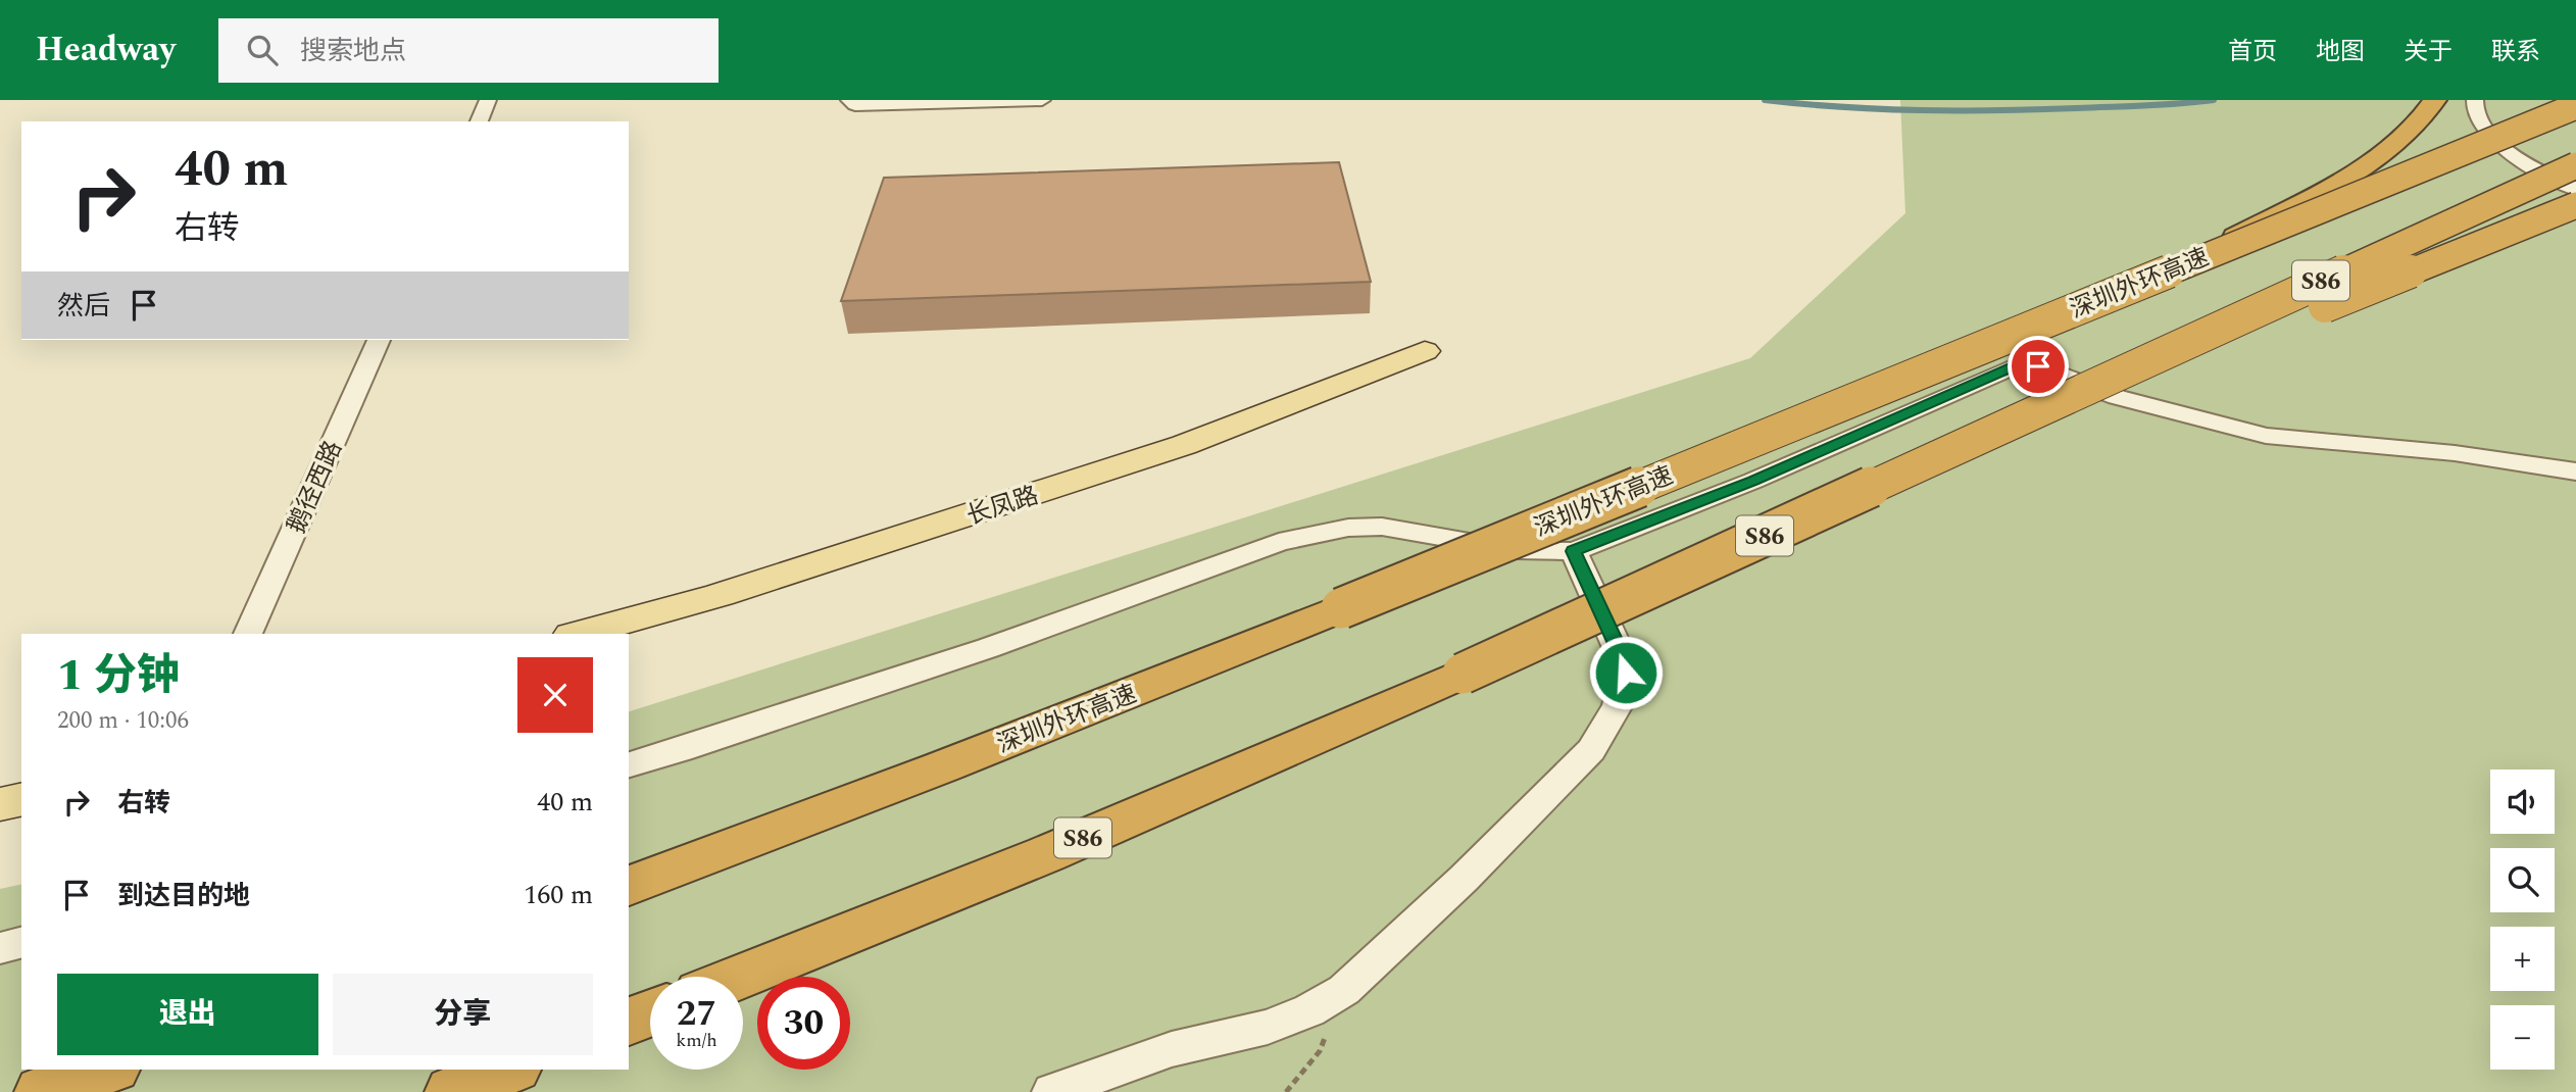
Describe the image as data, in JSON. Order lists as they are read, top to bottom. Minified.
{"streets":{"highway":["S86","深圳外环高速"],"main road":["长凤路"],"street":["鹅径西路"]},"page":{"header":"Headway","search":"搜索地点","nav":["首页","地图","关于","联系"],"turn":["40 m","右转"],"then":"然后","heading":["1 分钟","200 m · 10:06"],"list":[{"name":"右转","value":"40 m"},{"name":"到达目的地","value":"160 m"}],"map_buttons":["+","−"],"buttons":["退出","分享"],"speed":"27 km/h","limit":"30"}}
